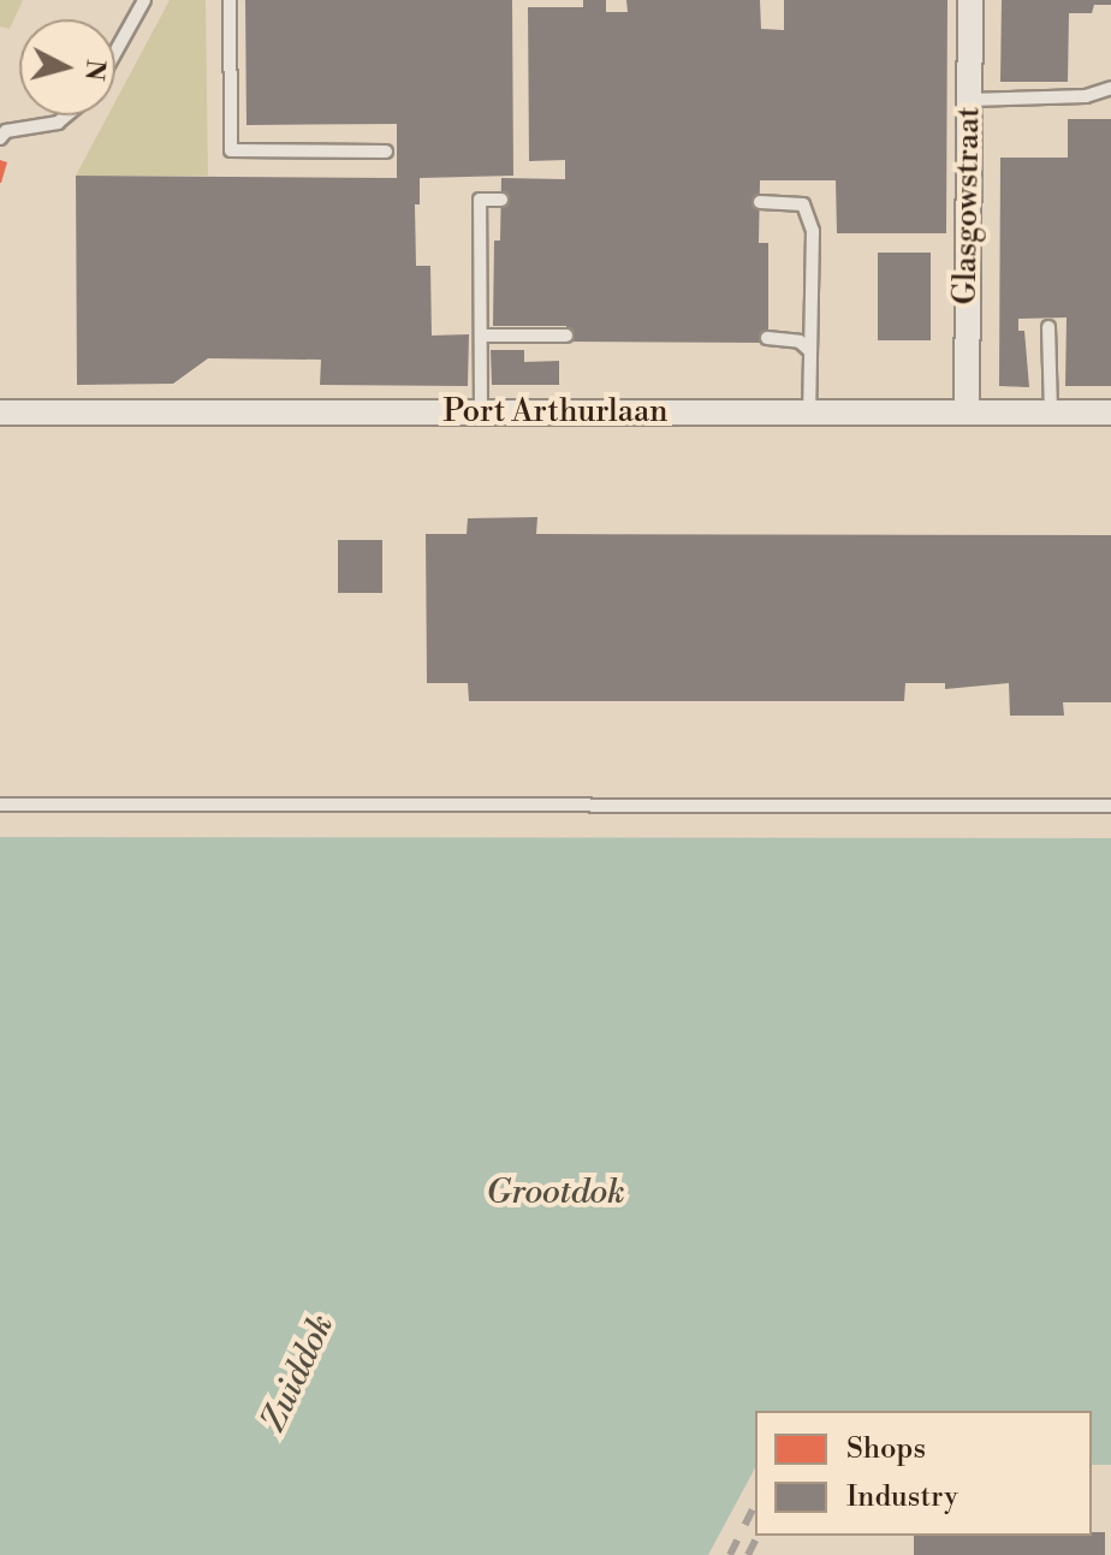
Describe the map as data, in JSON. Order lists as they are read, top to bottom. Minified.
{"streets":{"street":["Glasgowstraat","Port Arthurlaan"]},"crossings":[["Glasgowstraat","Port Arthurlaan"]],"water":["Grootdok","Zuiddok"],"legend":["Shops","Industry"],"north":"right"}
